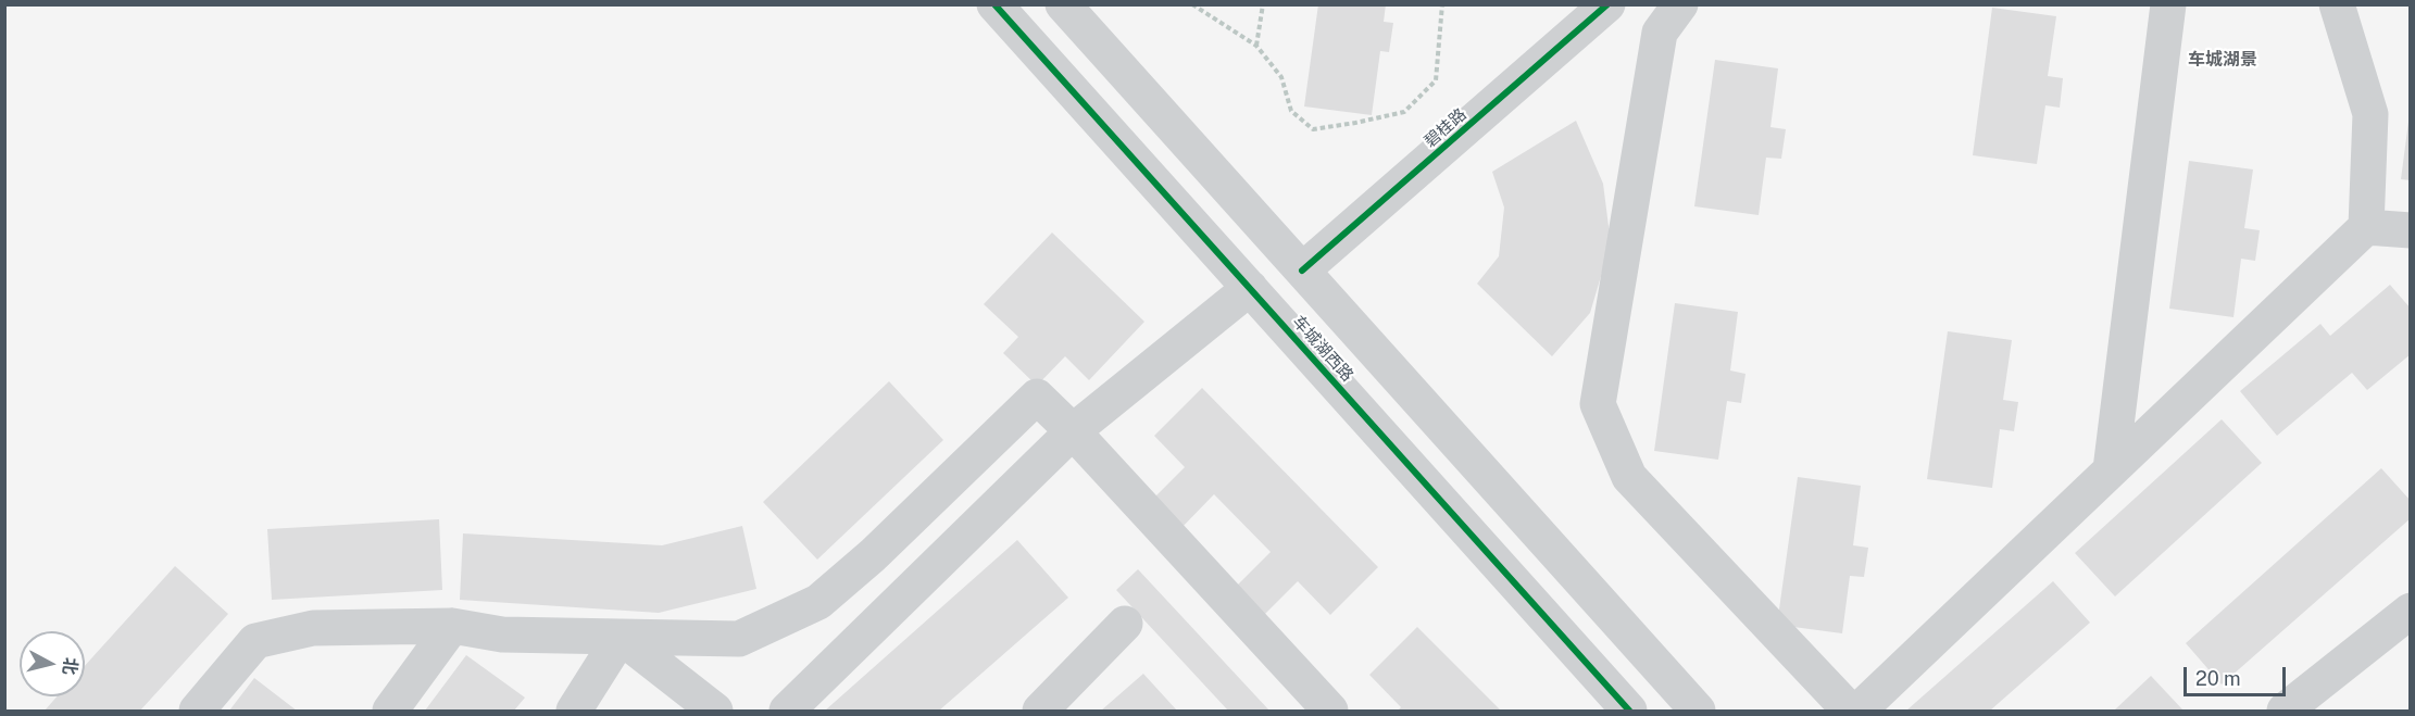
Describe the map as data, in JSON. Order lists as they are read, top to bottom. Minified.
{"streets":{"street":["碧桂路","车城湖西路"]},"districts":["车城湖景"],"scale_bar":"20 m","north":"right"}
